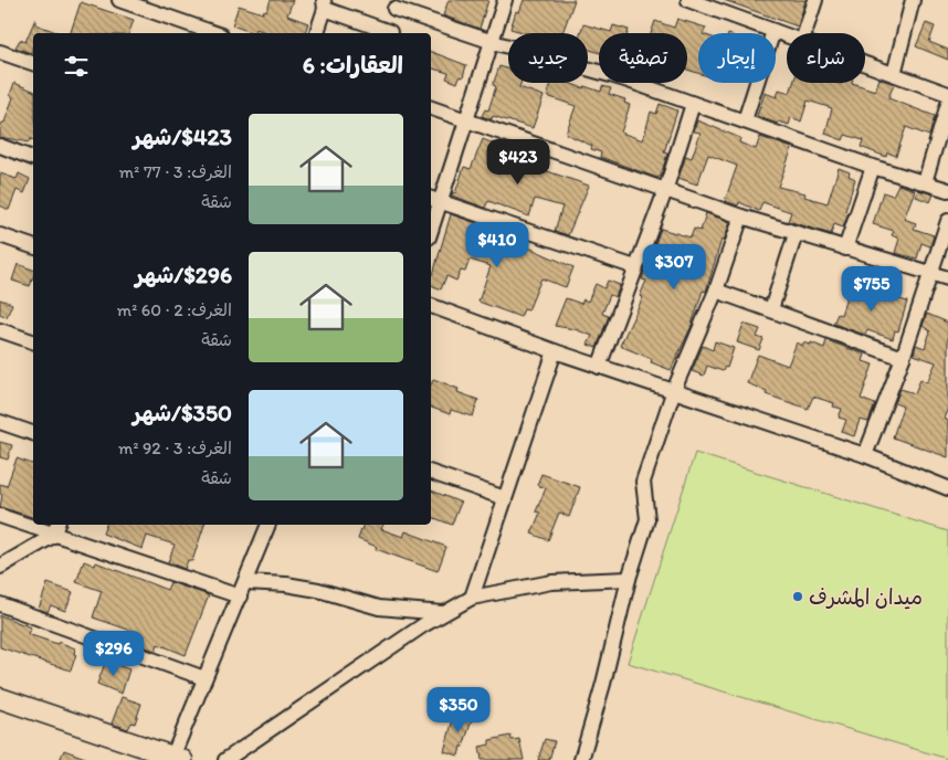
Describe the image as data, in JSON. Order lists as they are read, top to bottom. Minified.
{"places":["ميدان المشرف"],"page":{"chip":["شراء","إيجار","تصفية","جديد"],"heading":"العقارات: 6","list":[{"name":"$423/شهر","note":"الغرف: 3 · 77 m² · شقة"},{"name":"$296/شهر","note":"الغرف: 2 · 60 m² · شقة"},{"name":"$350/شهر","note":"الغرف: 3 · 92 m² · شقة"}],"price":["$423","$410","$307","$755","$296","$350"]}}
